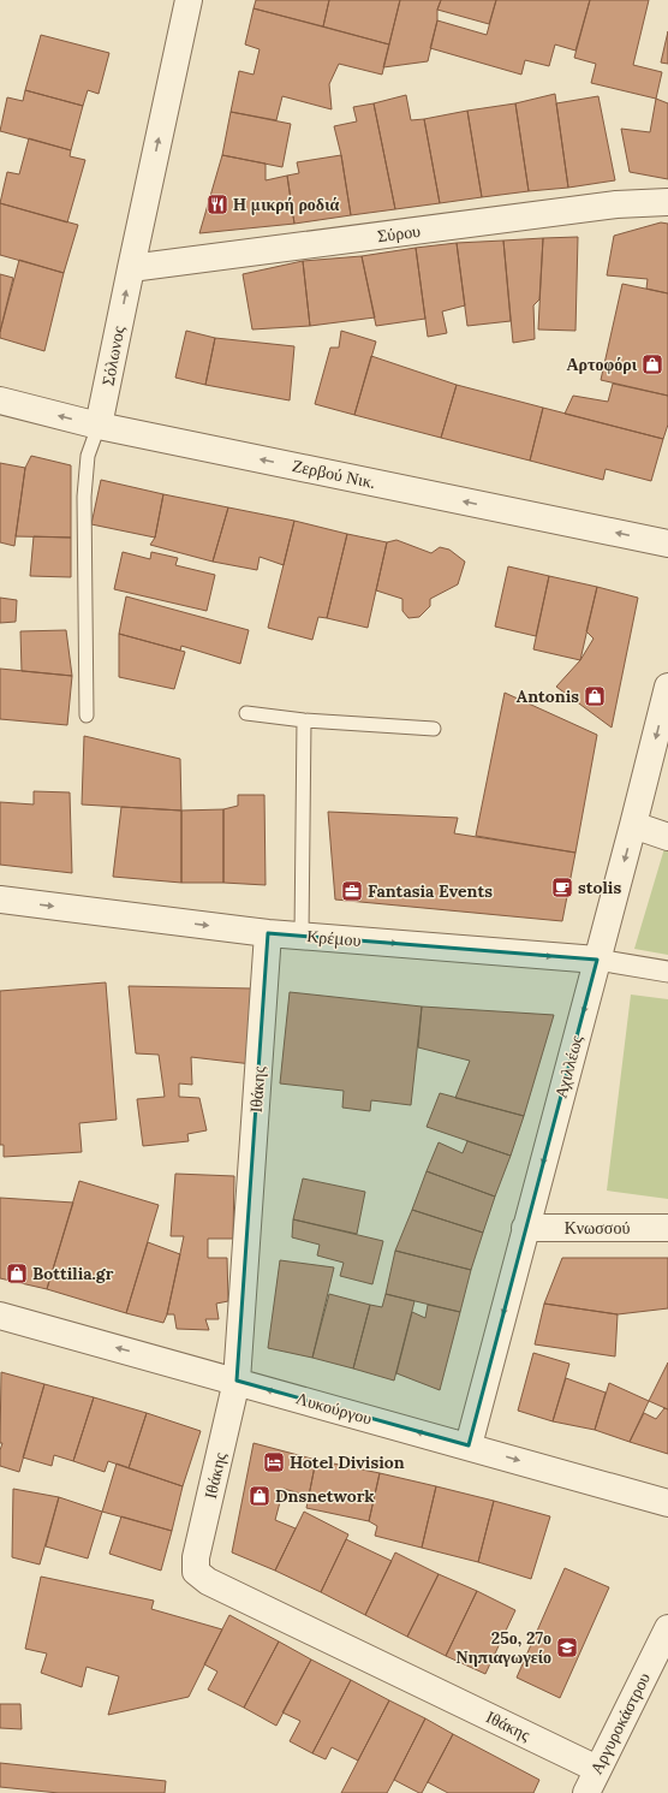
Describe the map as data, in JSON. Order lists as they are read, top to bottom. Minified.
{"streets":{"street":["Σύρου","Σόλωνος","Ζερβού Νικ.","Κρέμου","Αχιλλέως","Ιθάκης","Κνωσσού","Λυκούργου","Αργυροκάστρου"]},"crossings":[["Σύρου","Σόλωνος"],["Σόλωνος","Ζερβού Νικ."],["Κρέμου","Αχιλλέως"],["Κρέμου","Ιθάκης"],["Αχιλλέως","Κνωσσού"],["Αχιλλέως","Λυκούργου"],["Ιθάκης","Λυκούργου"],["Ιθάκης","Αργυροκάστρου"]],"one_way":["Σόλωνος","Ζερβού Νικ.","Κρέμου","Αχιλλέως"],"places":{"restaurant":["Η μικρή ροδιά"],"shop":["Αρτοφόρι","Antonis","Bottilia.gr","Dnsnetwork"],"cafe":["stolis"],"office":["Fantasia Events"],"hotel":["Hotel Division"],"school or university":["25ο, 27ο Νηπιαγωγείο"]}}
